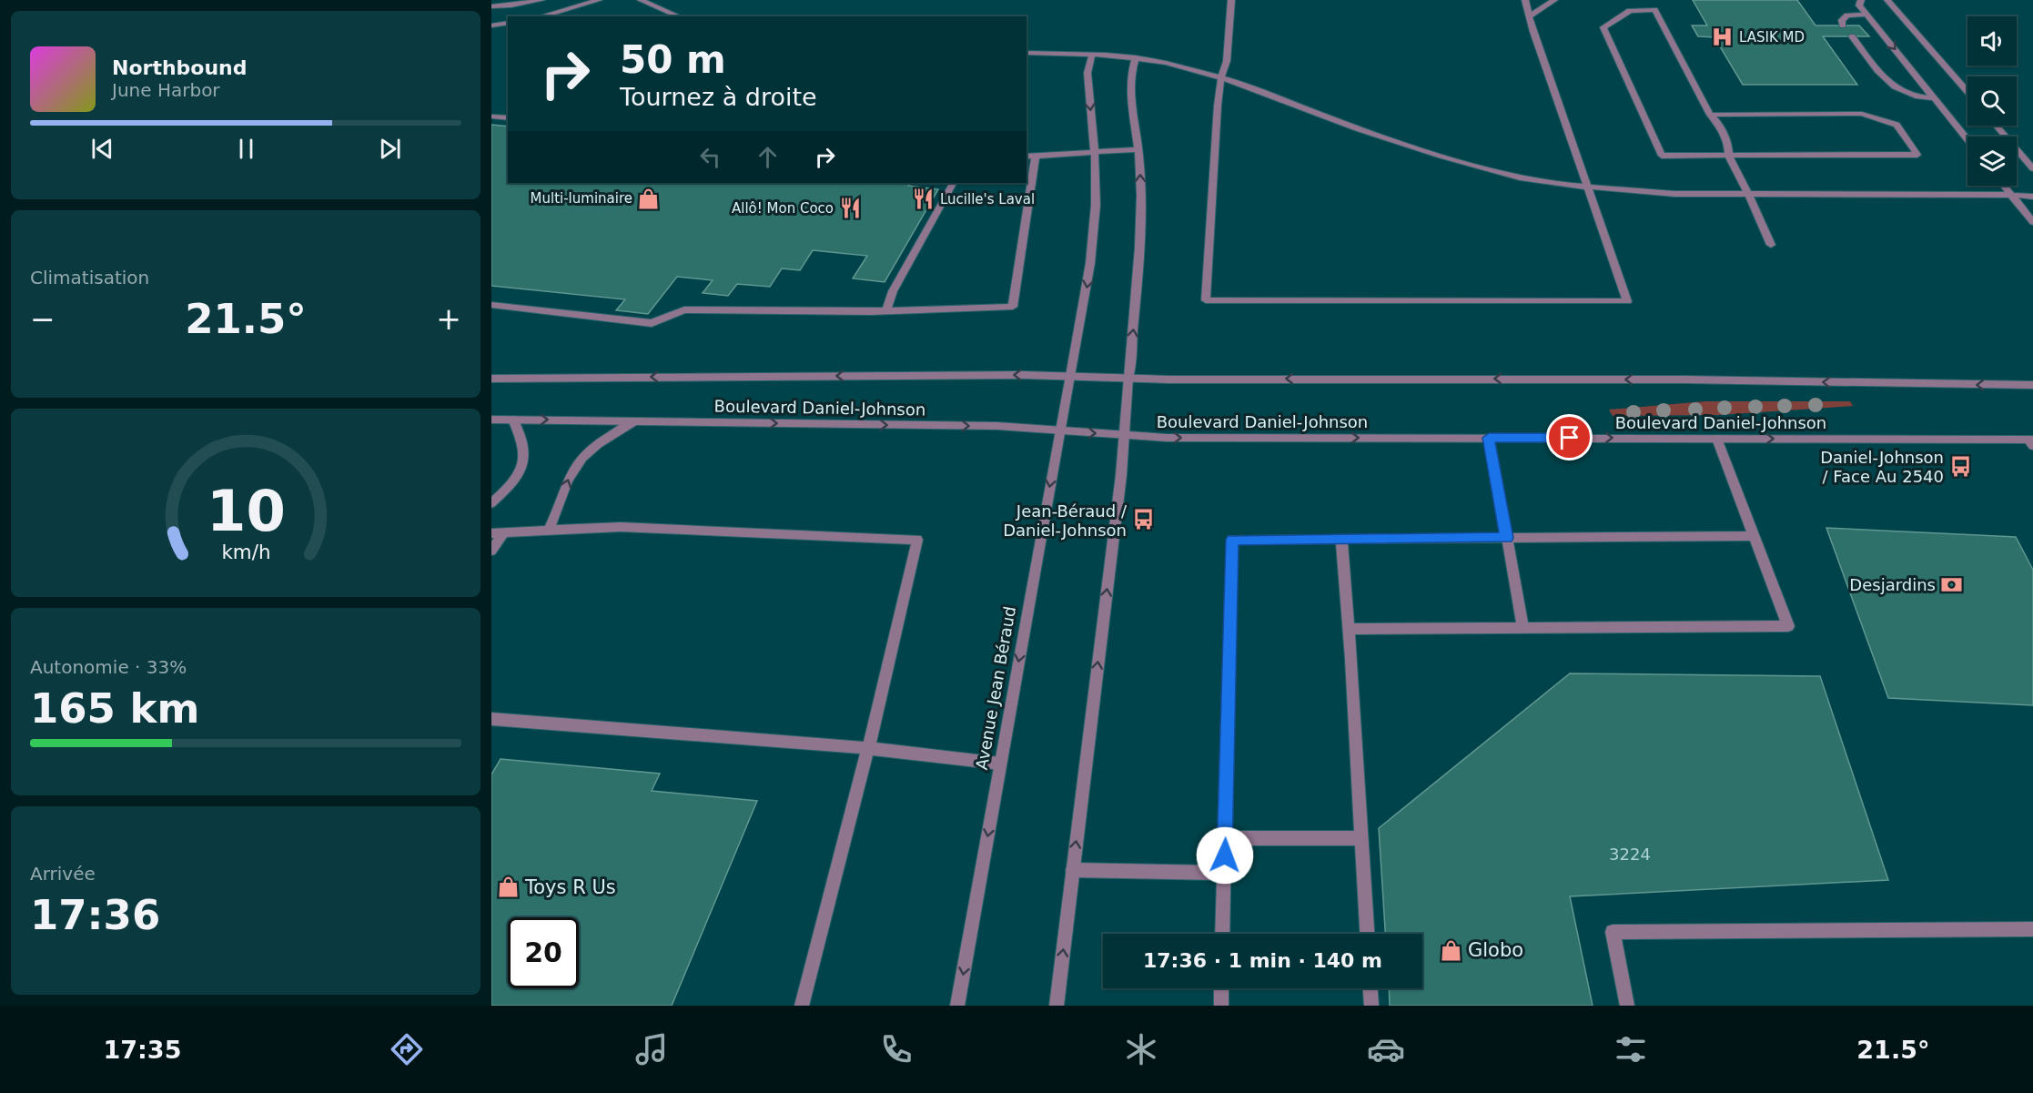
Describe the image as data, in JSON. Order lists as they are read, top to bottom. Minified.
{"streets":{"street":["Boulevard Daniel-Johnson","Avenue Jean Béraud"]},"crossings":[["Boulevard Daniel-Johnson","Avenue Jean Béraud"]],"places":{"hospital":["LASIK MD"],"shop":["Multi-luminaire","Toys R Us","Globo"],"restaurant":["Lucille's Laval","Allô! Mon Coco"],"bus stop":["Daniel-Johnson / Face Au 2540","Jean-Béraud / Daniel-Johnson"],"bank":["Desjardins"]},"house_numbers":["3224"],"page":{"turn":["50 m","Tournez à droite"],"song":["Northbound","June Harbor"],"tile":["Climatisation",["Autonomie · 33%","165 km"],["Arrivée","17:36"]],"heat":["−","21.5°","+"],"limit":"20","trip":"17:36 · 1 min · 140 m","tabs":["17:35","21.5°"],"gauge":["10","km/h"]}}
